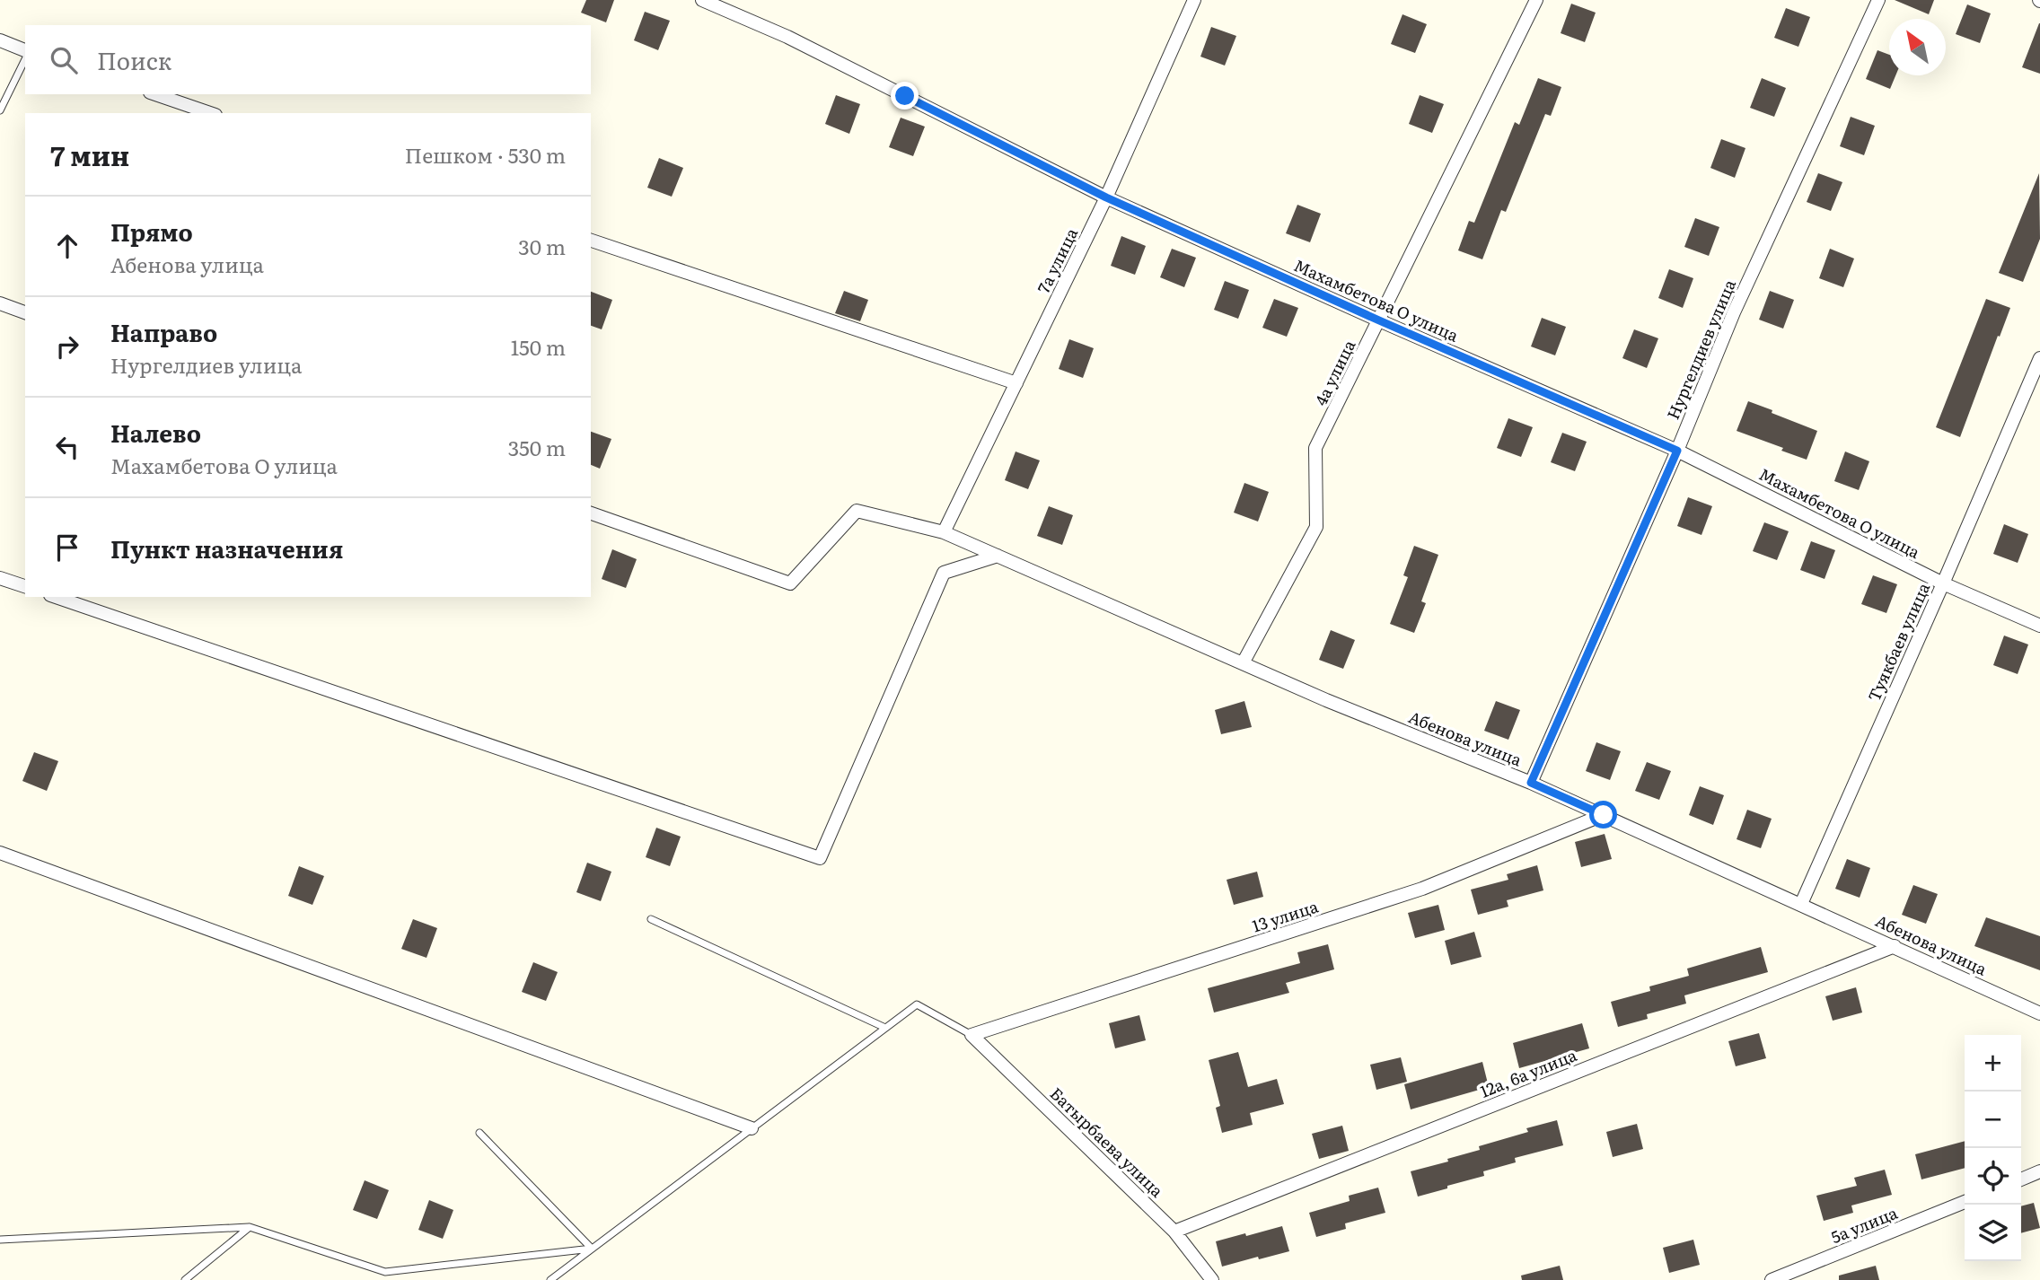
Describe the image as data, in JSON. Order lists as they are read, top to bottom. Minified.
{"streets":{"street":["7а улица","Махамбетова О улица","Нургелдиев улица","4а улица","Туякбаев улица","Абенова улица","13 улица","12а, 6а улица","Батырбаева улица","5а улица"]},"crossings":[["7а улица","Махамбетова О улица"],["7а улица","Абенова улица"],["Махамбетова О улица","Нургелдиев улица"],["Махамбетова О улица","4а улица"],["Махамбетова О улица","Туякбаев улица"],["Нургелдиев улица","Абенова улица"],["4а улица","Абенова улица"],["Туякбаев улица","Абенова улица"],["Абенова улица","13 улица"],["Абенова улица","12а, 6а улица"],["13 улица","Батырбаева улица"],["12а, 6а улица","Батырбаева улица"]],"north":"top left","page":{"search":"Поиск","heading":["7 мин","Пешком · 530 m"],"list":[["Прямо","Абенова улица","30 m"],["Направо","Нургелдиев улица","150 m"],["Налево","Махамбетова О улица","350 m"],"Пункт назначения"],"map_buttons":["+","−"]}}
